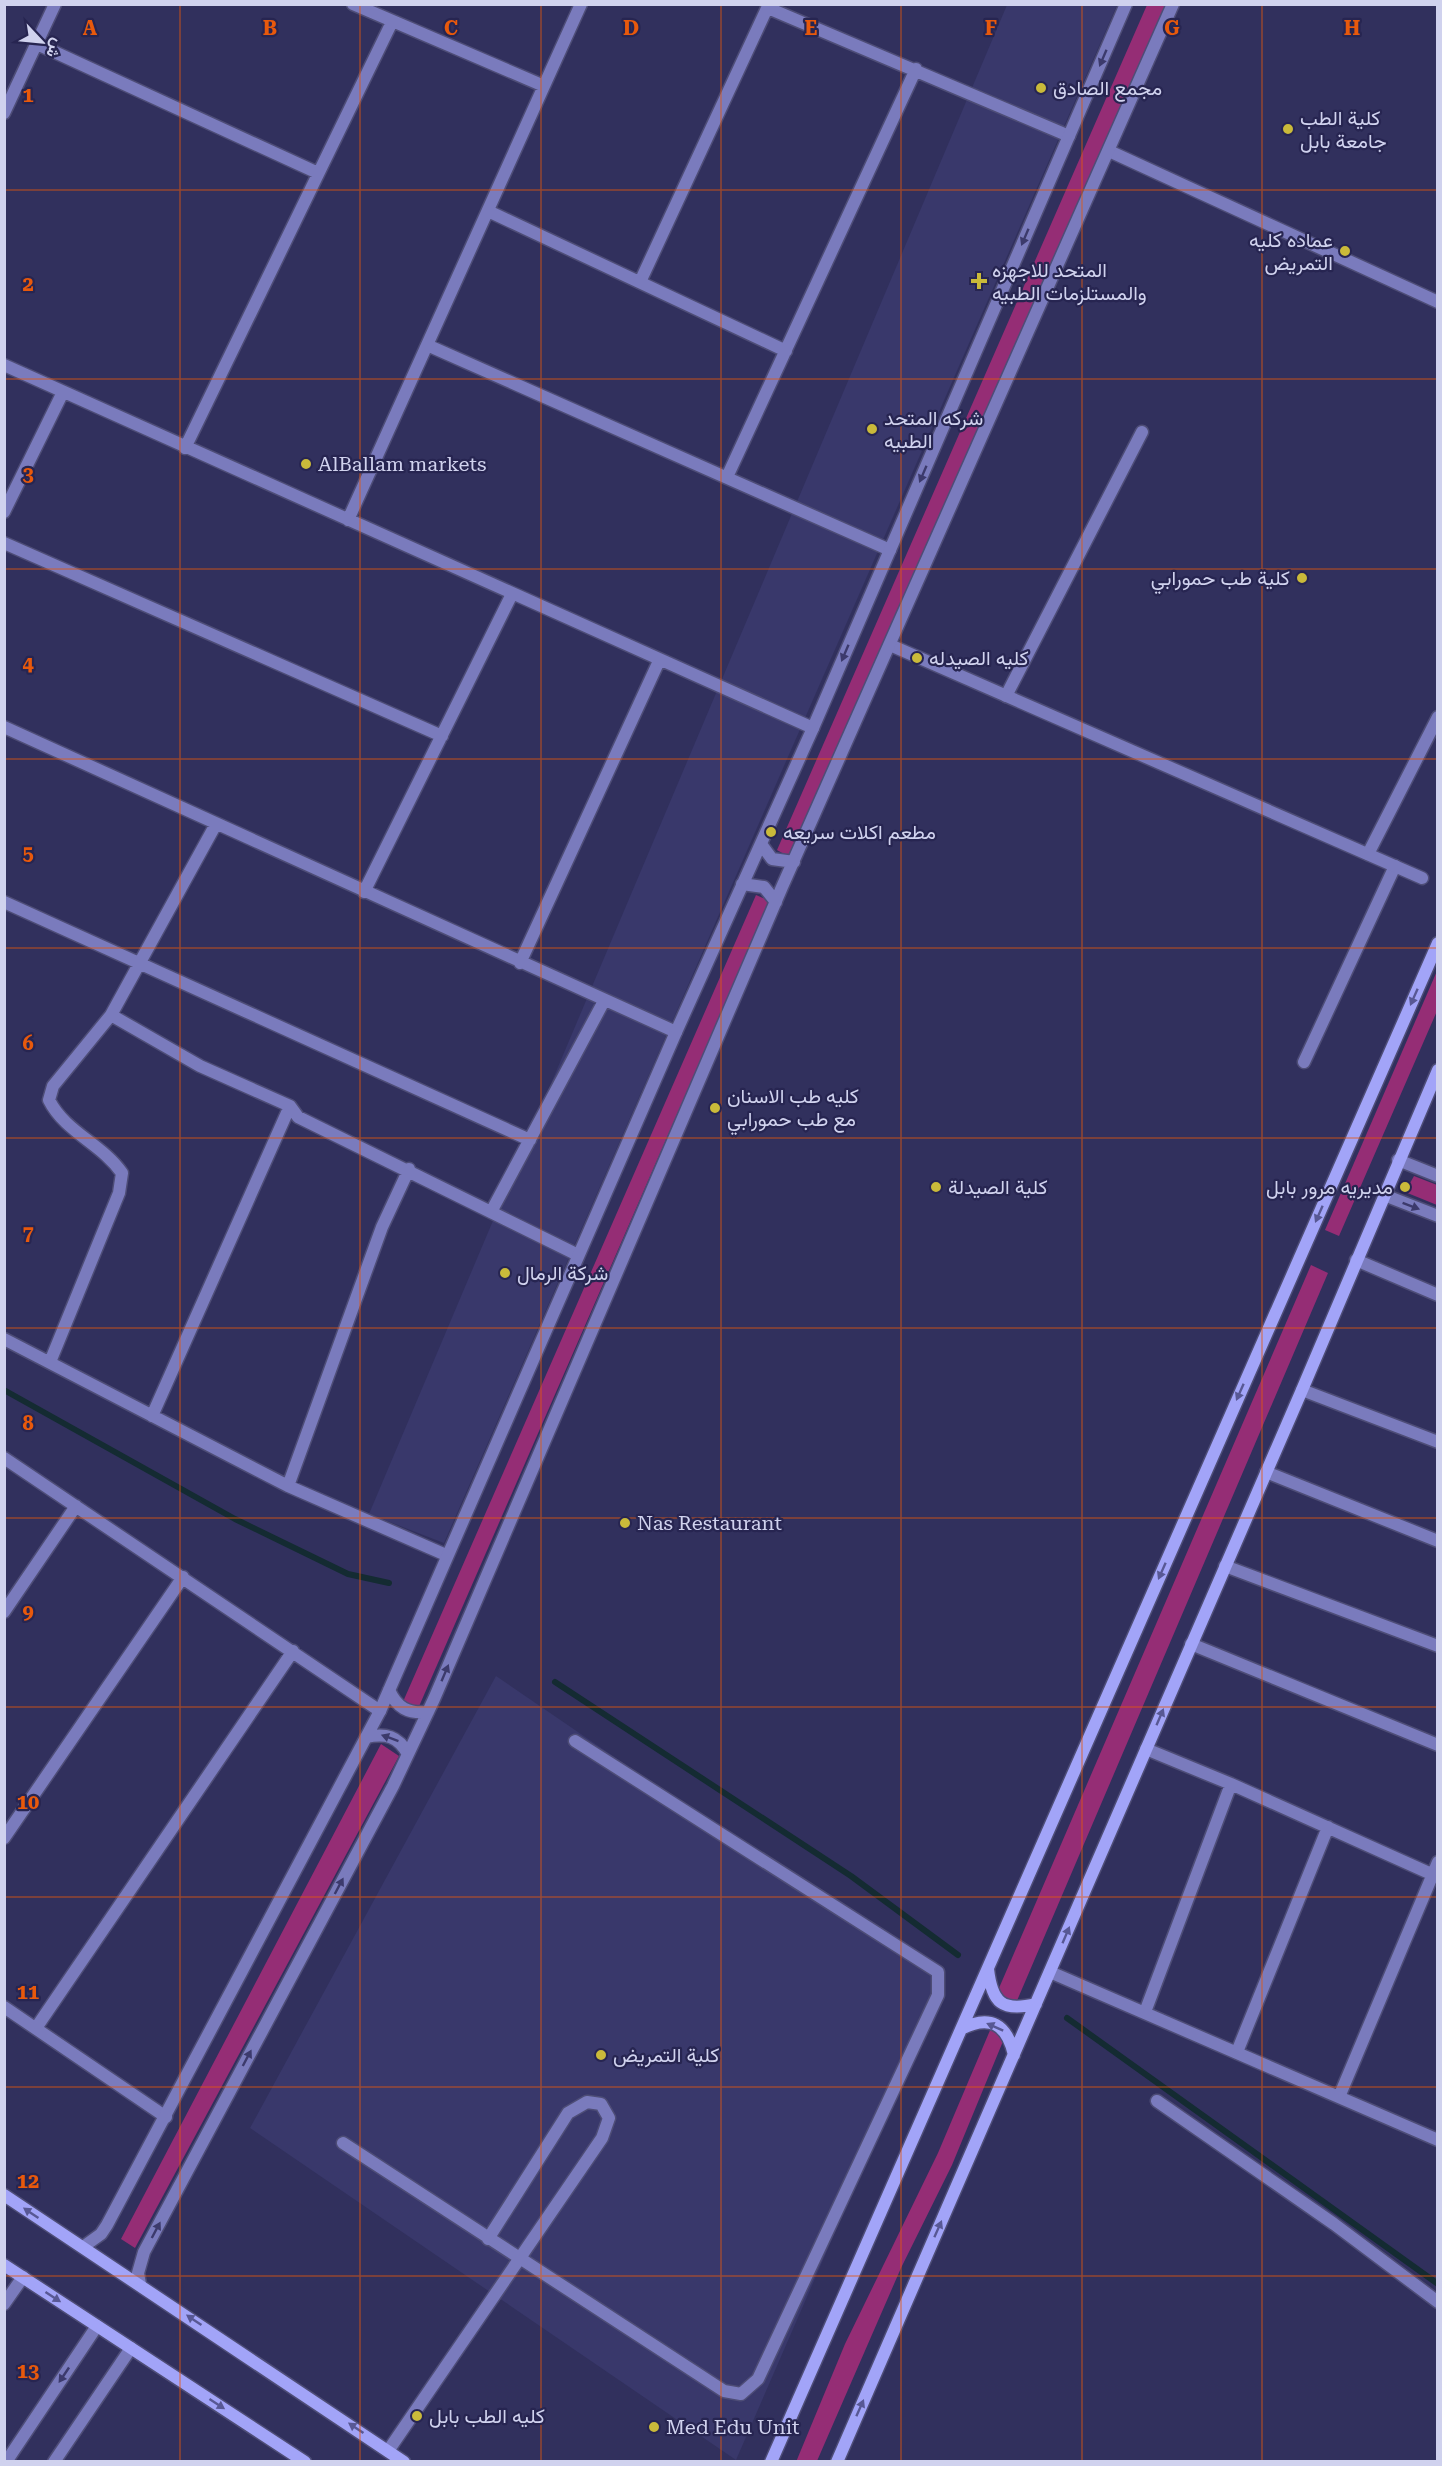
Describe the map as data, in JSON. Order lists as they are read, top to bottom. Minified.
{"places":{"other":["مجمع الصادق","كلية الطب جامعة بابل","عماده كليه التمريض","شركه المتحد الطبيه","AlBallam markets","كلية طب حمورابي","كليه الصيدله","مطعم اكلات سريعه","كليه طب الاسنان مع طب حمورابي","كلية الصيدلة","مديريه مرور بابل","شركة الرمال","Nas Restaurant","كلية التمريض","كليه الطب بابل","Med Edu Unit"],"health":["المتحد للاجهزه والمستلزمات الطبيه"]},"north":"bottom right","grid":{"columns":["A","B","C","D","E","F","G","H"],"rows":["1","2","3","4","5","6","7","8","9","10","11","12","13"]}}
